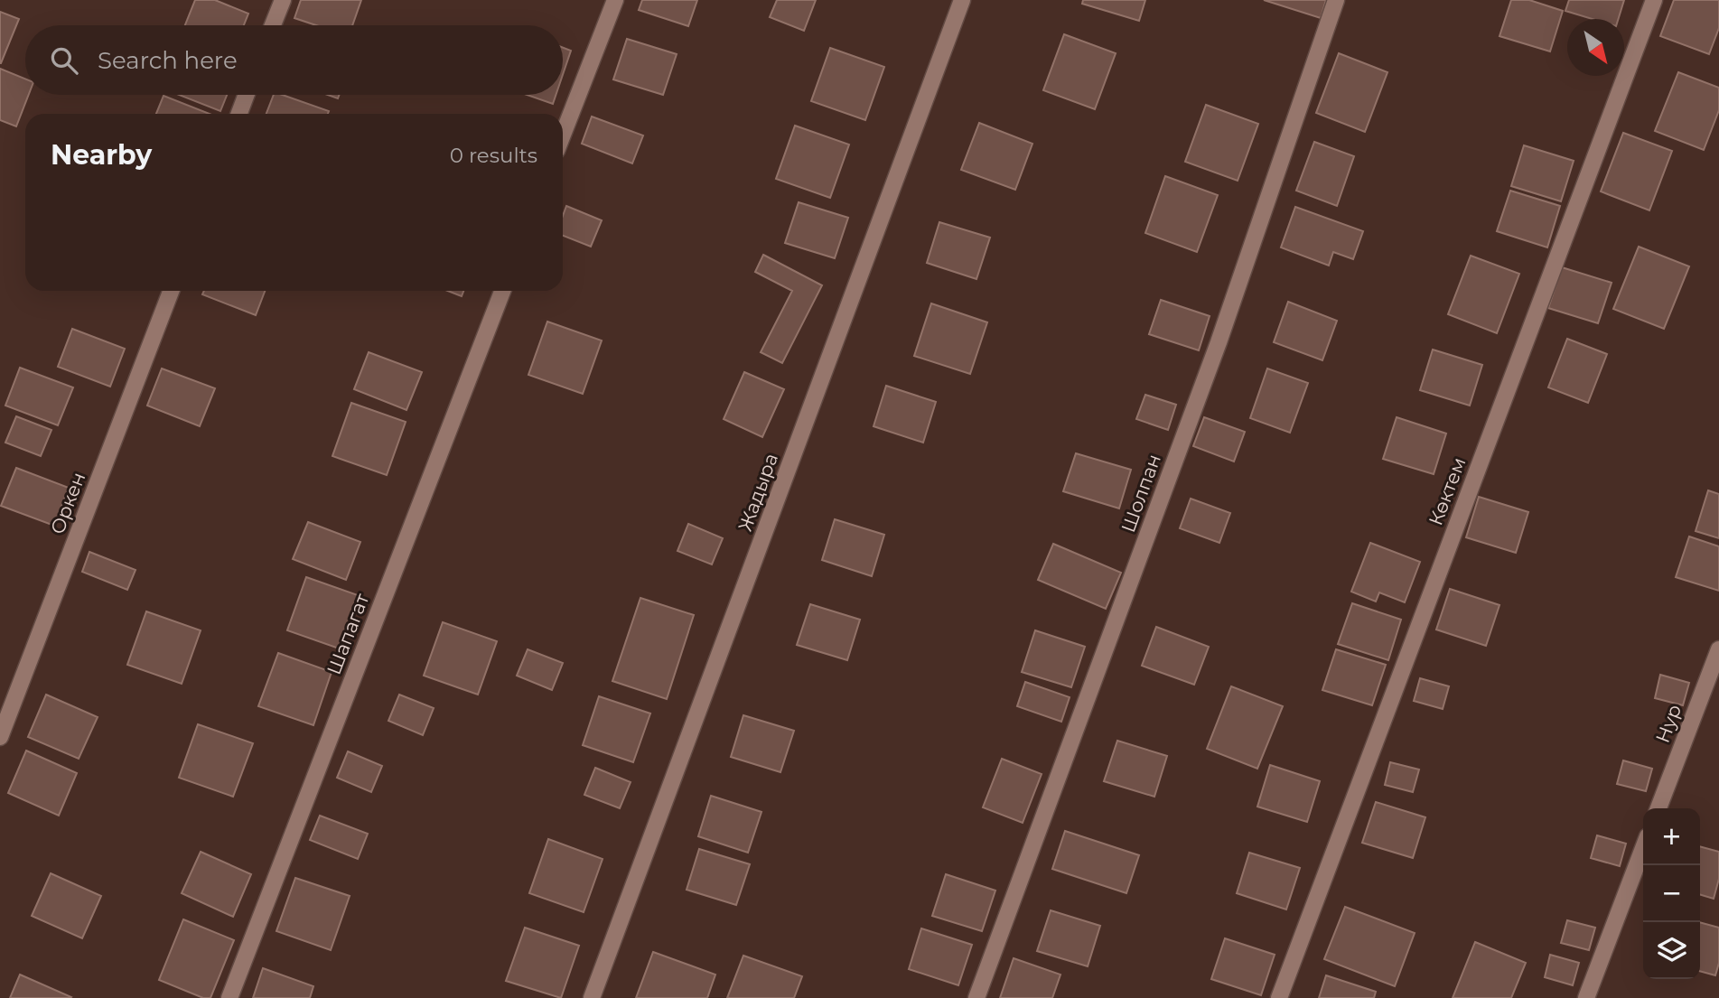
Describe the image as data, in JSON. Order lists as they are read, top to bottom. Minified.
{"streets":{"street":["Көктем","Жадыра","Шолпан","Оркен","Шапагат","Нур"]},"north":"bottom right","page":{"search":"Search here","heading":["Nearby","0 results"],"map_buttons":["+","−"]}}
